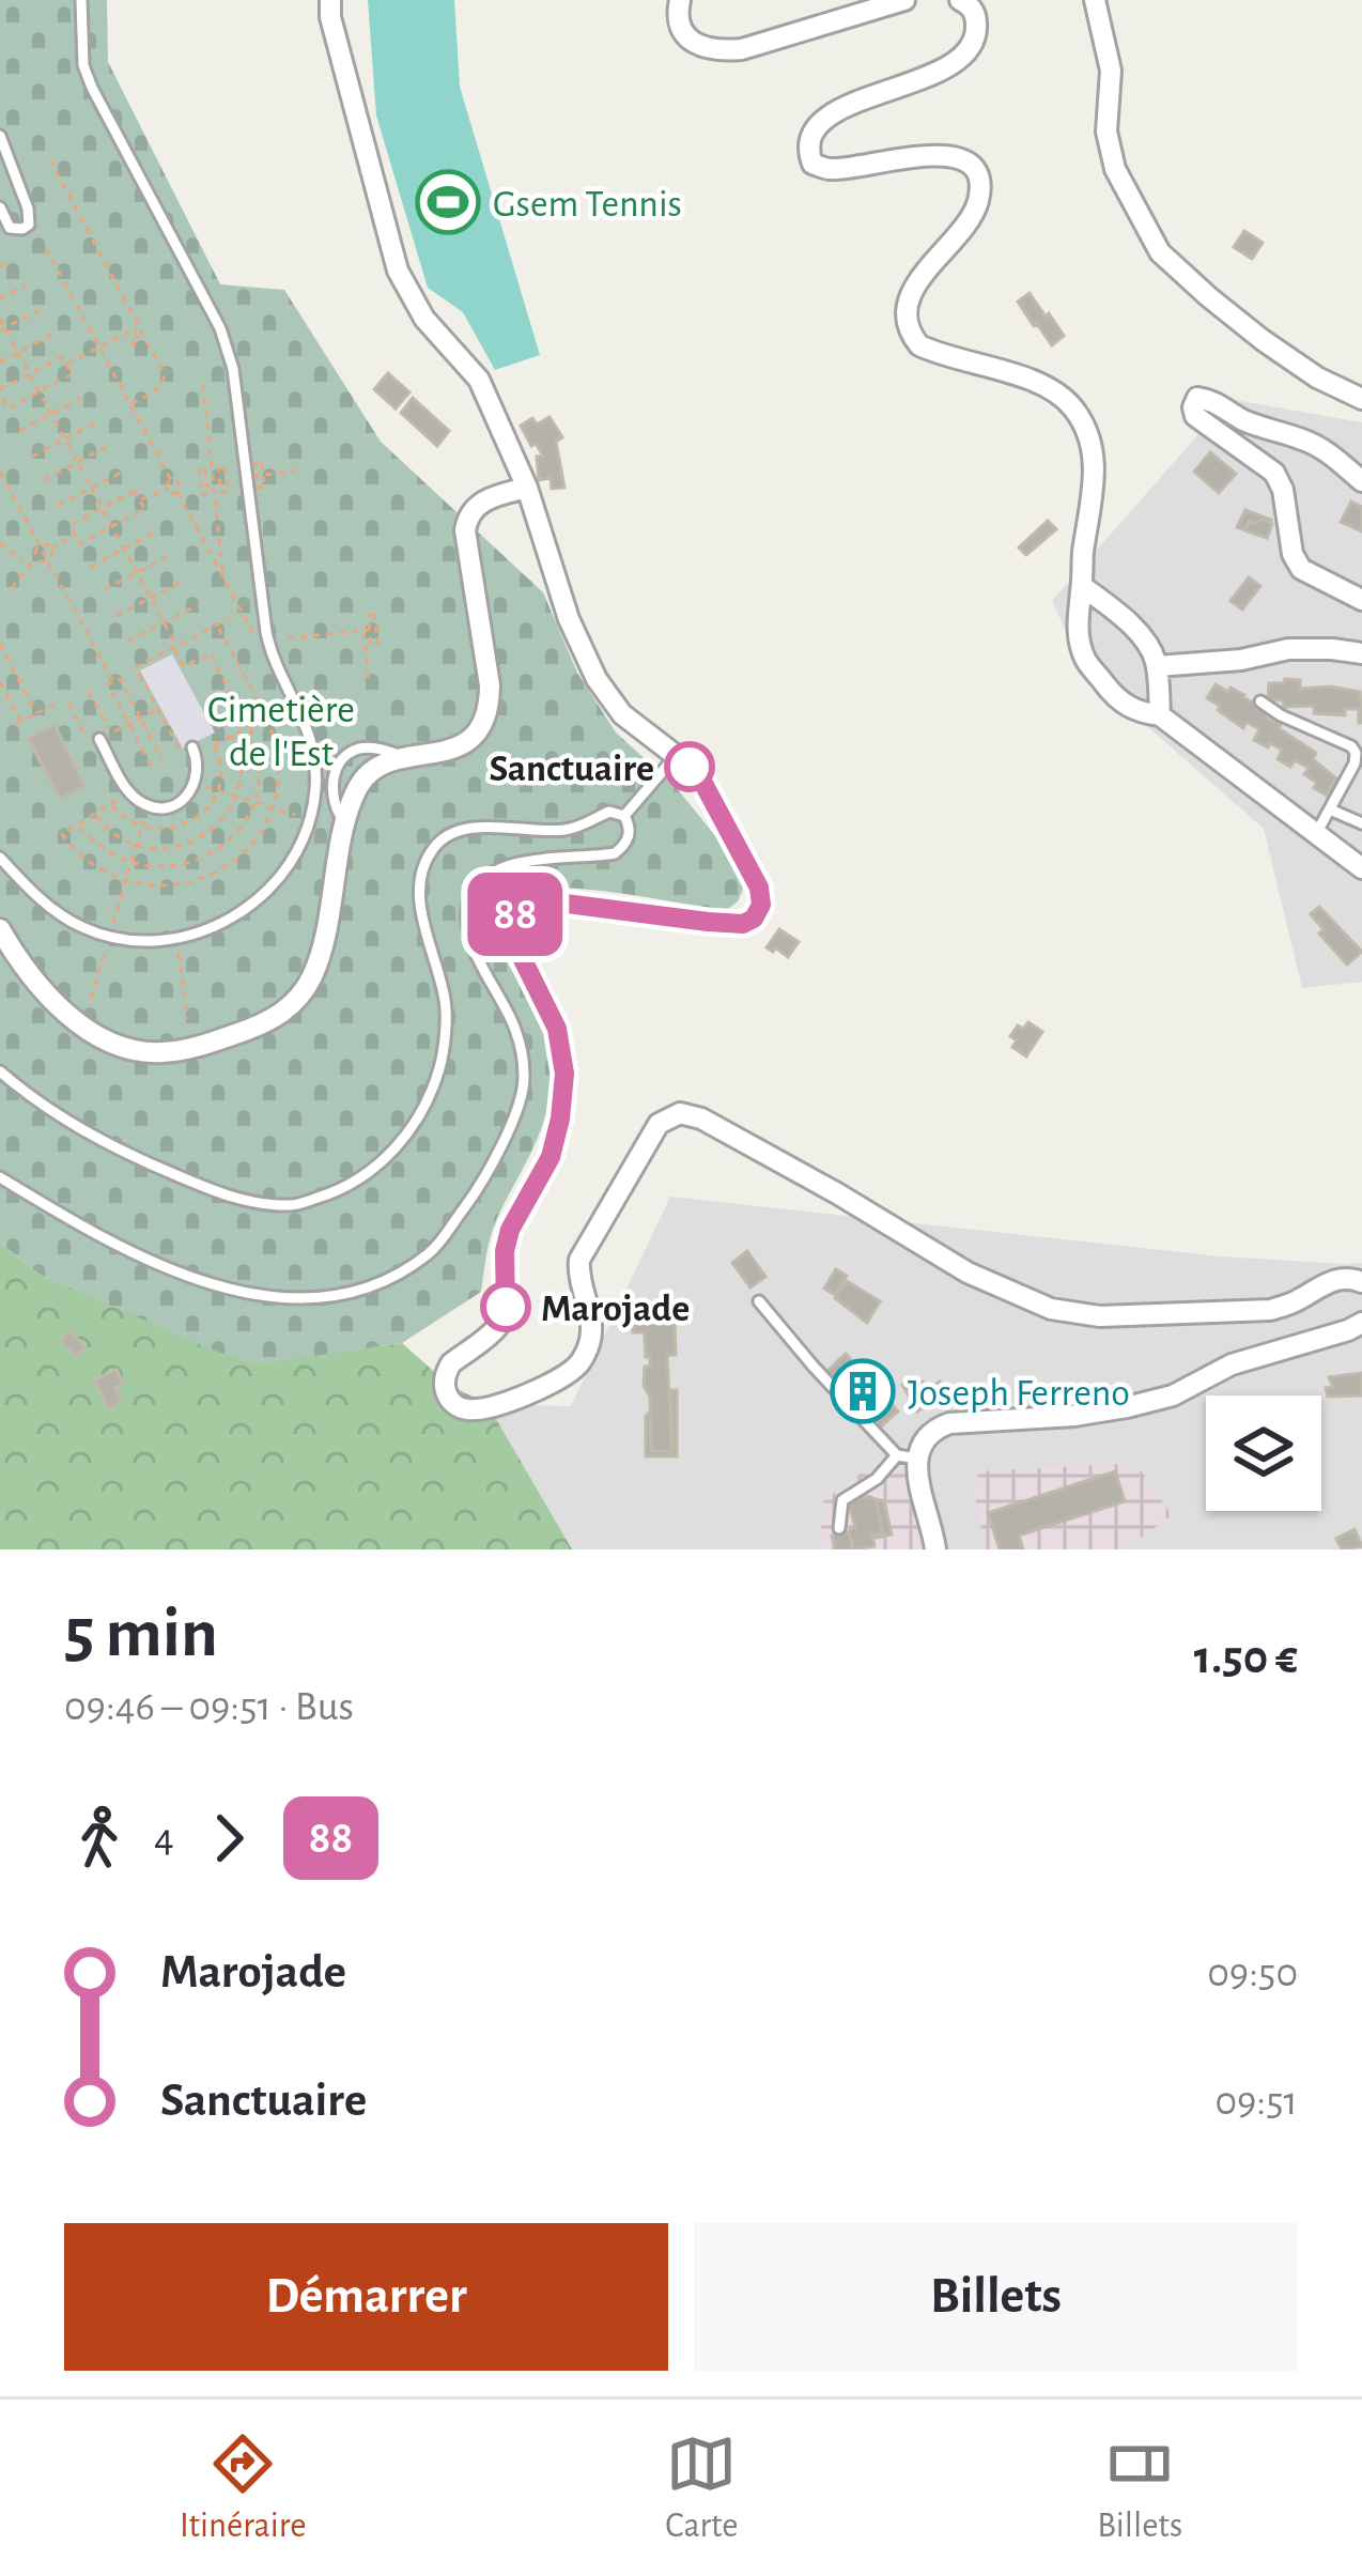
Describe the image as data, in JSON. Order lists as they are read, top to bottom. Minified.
{"parks":["Cimetière de l'Est"],"places":{"sports":["Gsem Tennis"],"other":["Sanctuaire","Marojade"],"building":["Joseph Ferreno"]},"lines":["bus line 88"],"page":{"on_map":"88","heading":["5 min","09:46 – 09:51 · Bus","1.50 €"],"legs":["4","88"],"list":[{"name":"Marojade","value":"09:50"},{"name":"Sanctuaire","value":"09:51"}],"buttons":["Démarrer","Billets"],"tabs":["Itinéraire","Carte","Billets"]}}
